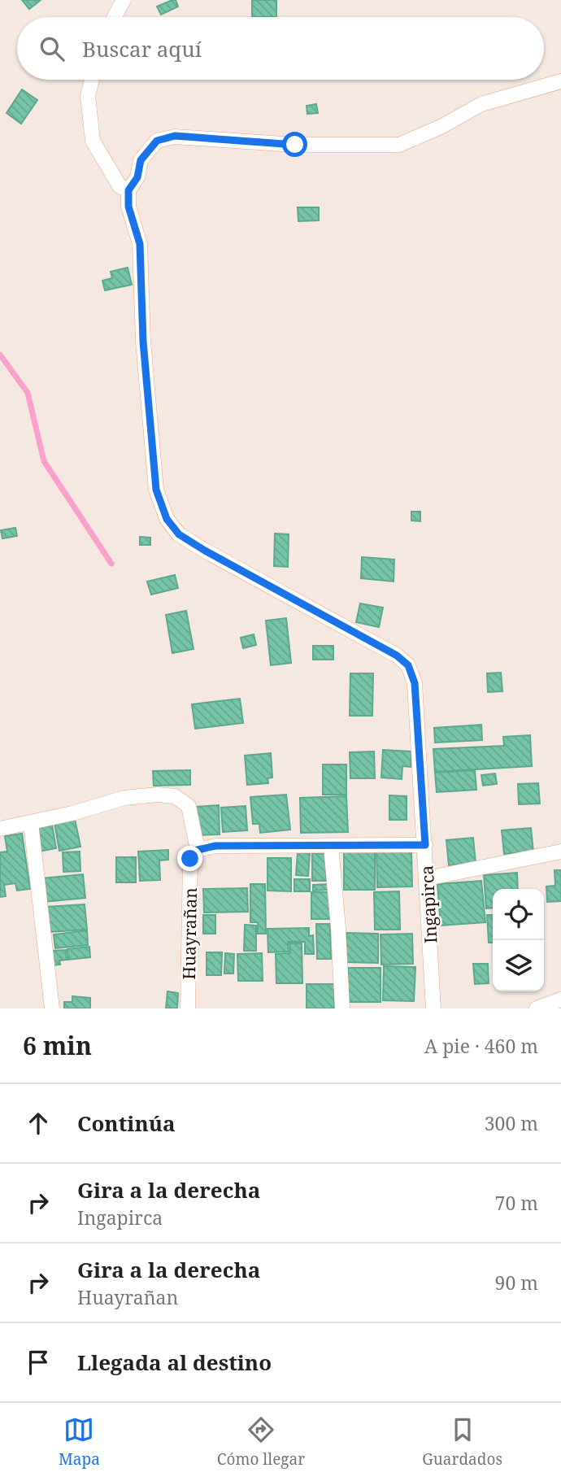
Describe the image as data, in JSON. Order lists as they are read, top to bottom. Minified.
{"streets":{"street":["Ingapirca","Huayrañan"]},"page":{"search":"Buscar aquí","heading":["6 min","A pie · 460 m"],"list":[["Continúa","300 m"],["Gira a la derecha","Ingapirca","70 m"],["Gira a la derecha","Huayrañan","90 m"],"Llegada al destino"],"nav":["Mapa","Cómo llegar","Guardados"]}}
